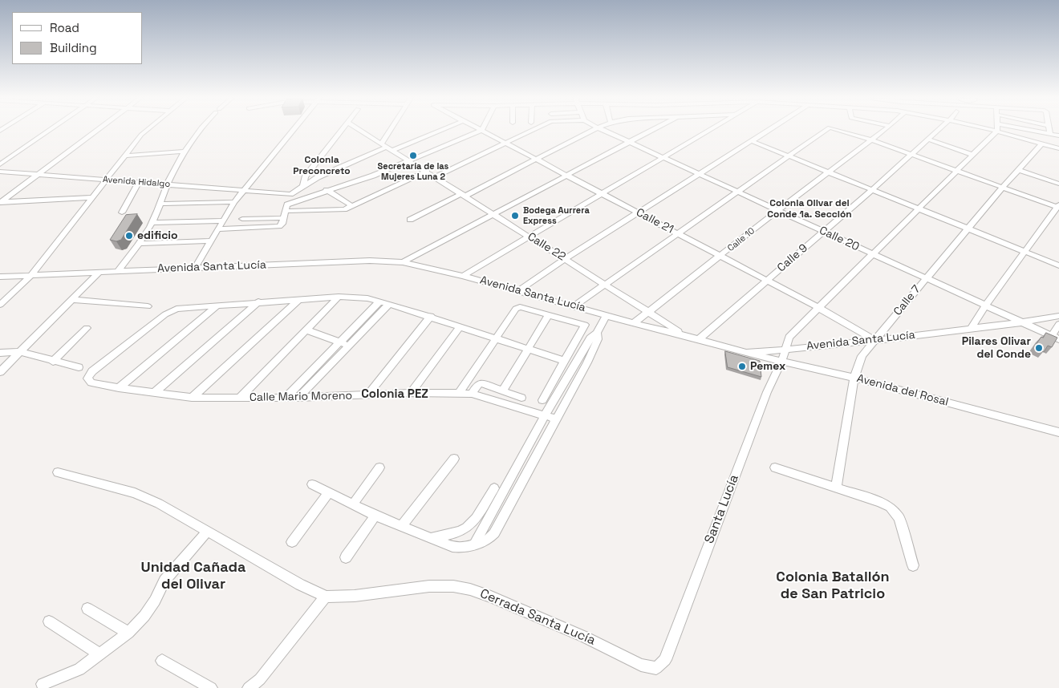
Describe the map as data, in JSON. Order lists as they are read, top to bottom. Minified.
{"streets":{"street":["Avenida Hidalgo","Calle 21","Calle 20","Calle 10","Calle 22","Calle 9","Avenida Santa Lucía","Calle 7","Avenida del Rosal","Calle Mario Moreno","Santa Lucía","Cerrada Santa Lucía"]},"crossings":[["Calle 21","Calle 10"],["Calle 21","Calle 9"],["Calle 21","Avenida Santa Lucía"],["Calle 21","Calle 7"],["Calle 21","Santa Lucía"],["Calle 20","Calle 10"],["Calle 20","Calle 9"],["Calle 20","Avenida Santa Lucía"],["Calle 20","Calle 7"],["Calle 20","Santa Lucía"],["Calle 10","Calle 22"],["Calle 10","Avenida Santa Lucía"],["Calle 22","Avenida Santa Lucía"],["Calle 9","Avenida Santa Lucía"],["Avenida Santa Lucía","Calle 7"],["Avenida Santa Lucía","Avenida del Rosal"],["Avenida Santa Lucía","Santa Lucía"],["Calle 7","Avenida del Rosal"],["Avenida del Rosal","Santa Lucía"],["Santa Lucía","Cerrada Santa Lucía"]],"districts":["Colonia Preconcreto","Colonia Olivar del Conde 1a. Sección","Colonia PEZ","Unidad Cañada del Olivar","Colonia Batallón de San Patricio"],"places":["Secretaría de las Mujeres Luna 2","Bodega Aurrera Express","edificio","Pilares Olivar del Conde","Pemex"],"legend":["Road","Building"]}
